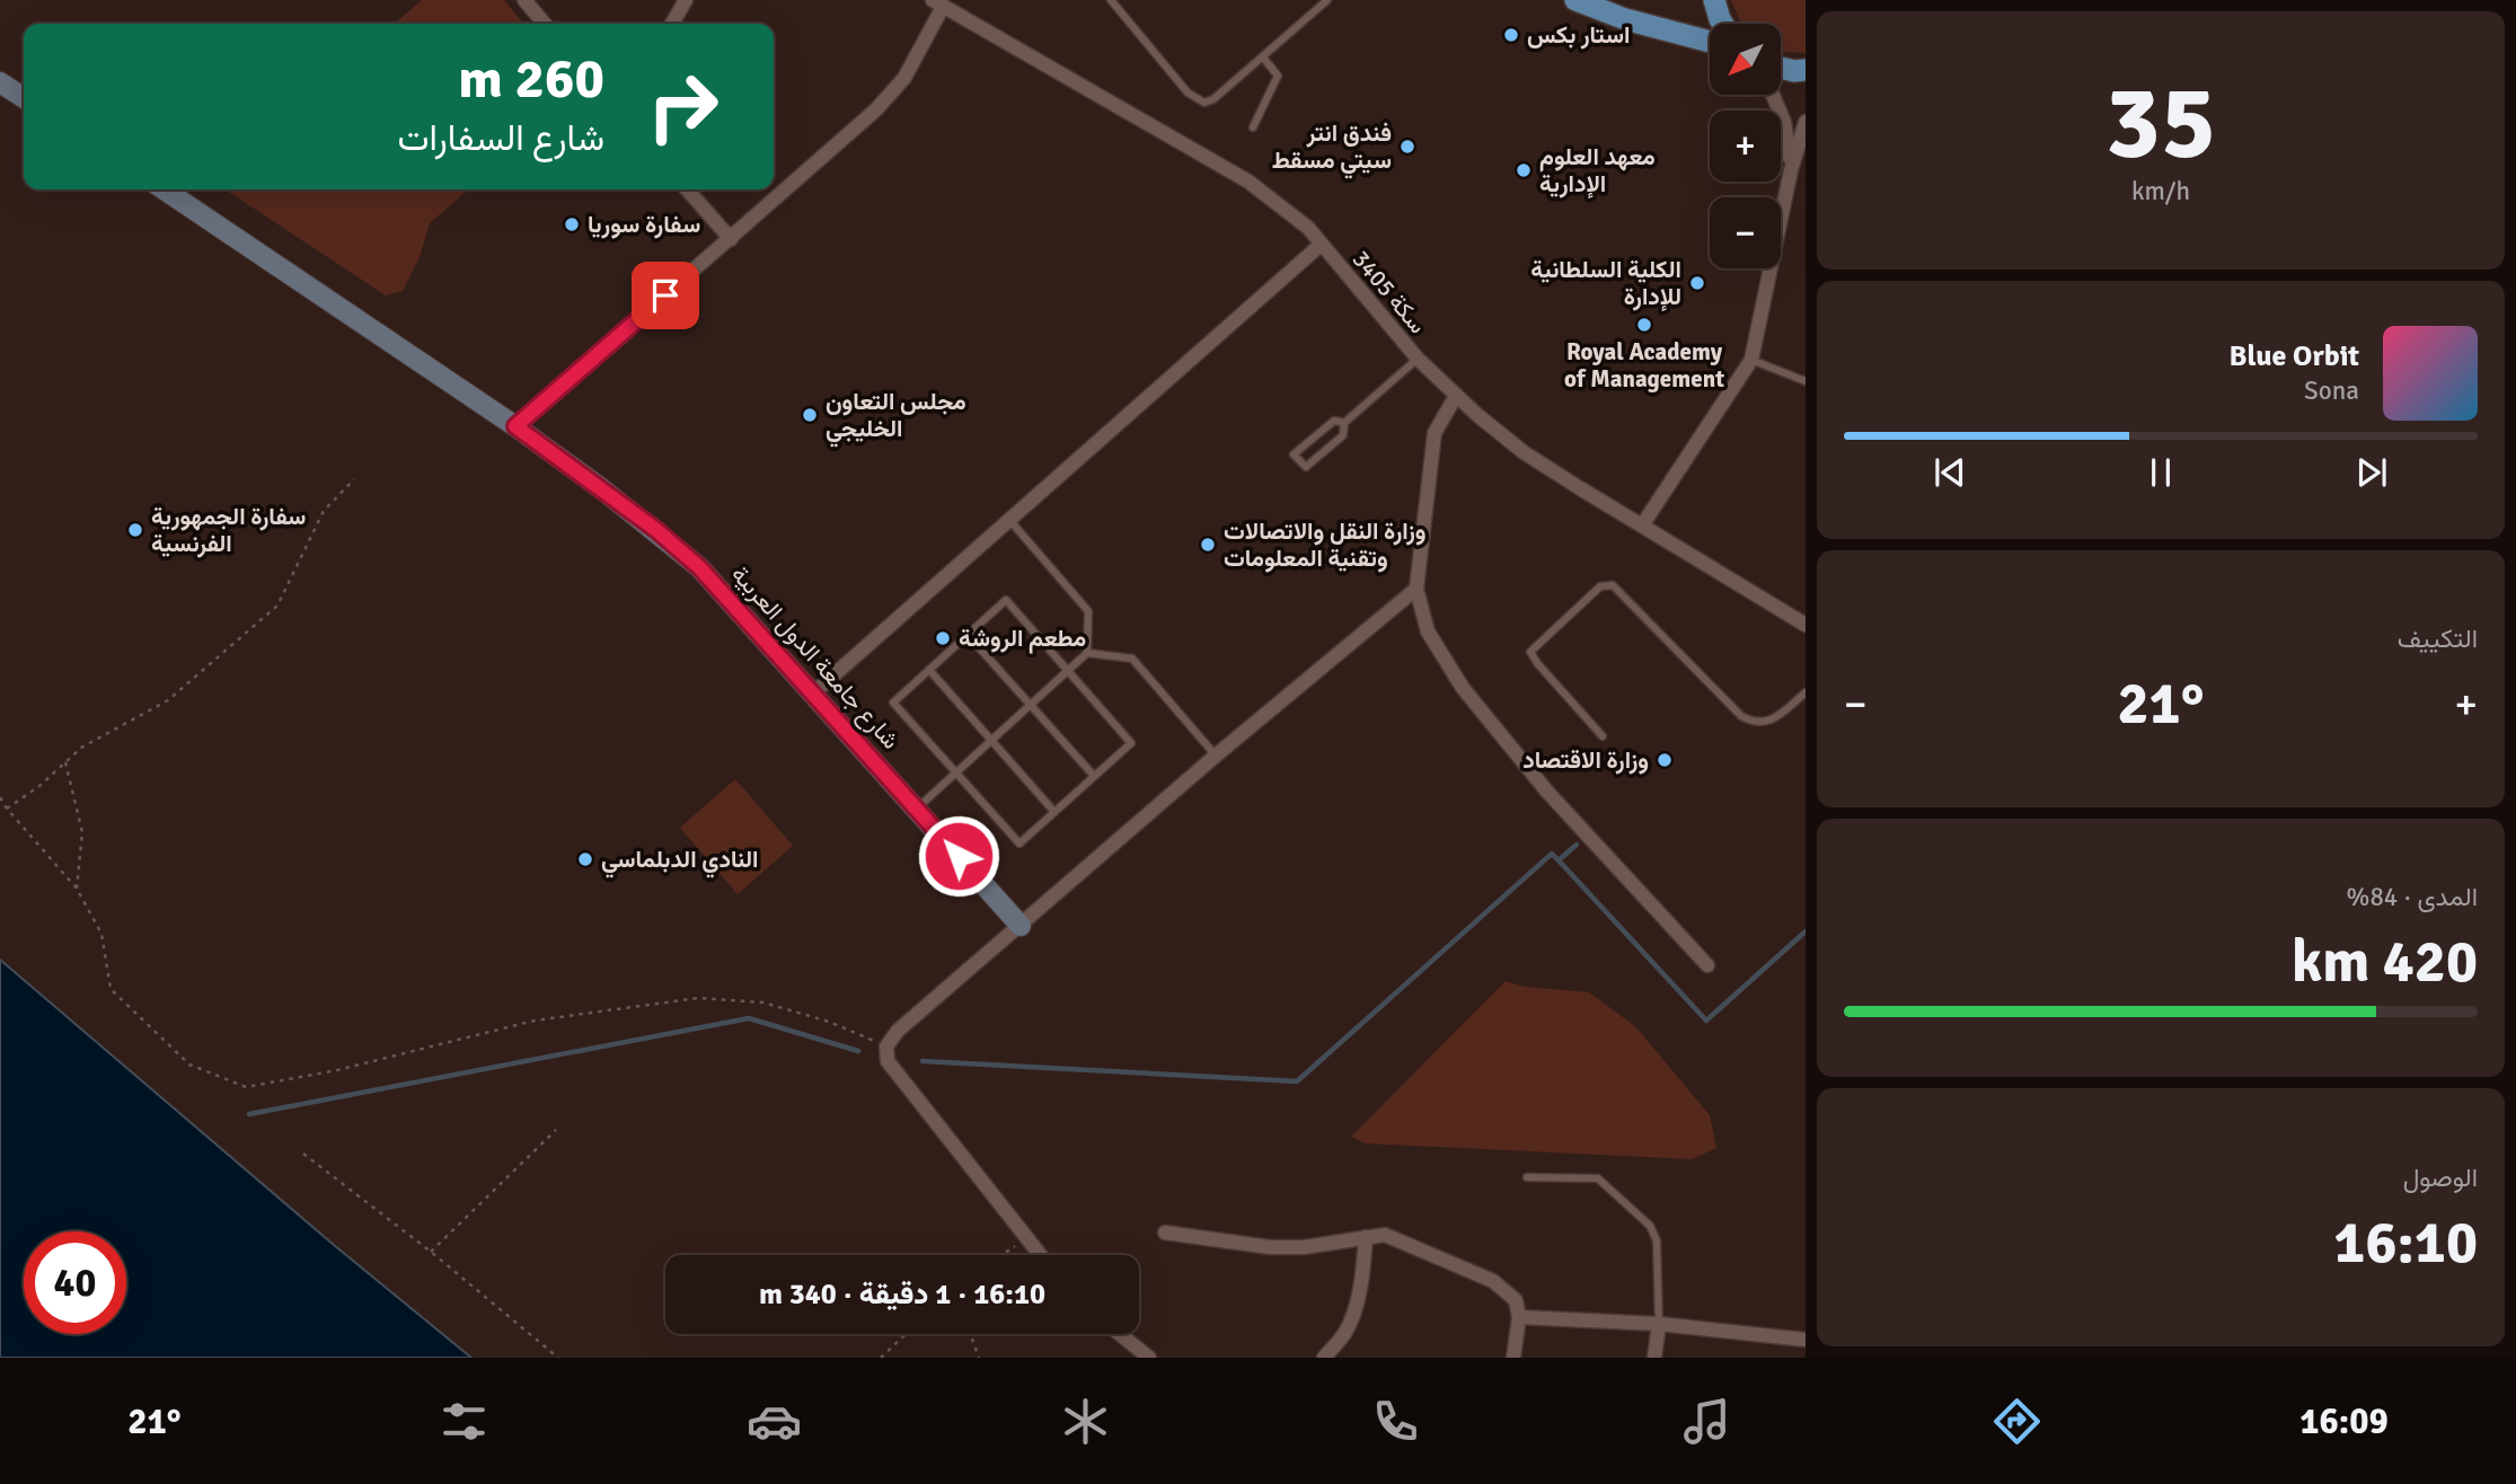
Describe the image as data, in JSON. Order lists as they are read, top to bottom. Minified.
{"streets":{"street":["سكة 3405","شارع جامعة الدول العربية"]},"places":["استار بكس","فندق انتر سيتي مسقط","معهد العلوم الإدارية","سفارة سوريا","الكلية السلطانية للإدارة","Royal Academy of Management","مجلس التعاون الخليجي","سفارة الجمهورية الفرنسية","وزارة النقل والاتصالات وتقنية المعلومات","مطعم الروشة","وزارة الاقتصاد","النادي الدبلماسي"],"north":"bottom left","page":{"tile":[["35","km/h"],"التكييف",["المدى · 84%","420 km"],["الوصول","16:10"]],"map_buttons":["+","−"],"turn":["260 m","شارع السفارات"],"song":["Blue Orbit","Sona"],"heat":["−","21°","+"],"limit":"40","trip":"16:10 · 1 دقيقة · 340 m","tabs":["16:09","21°"]}}
